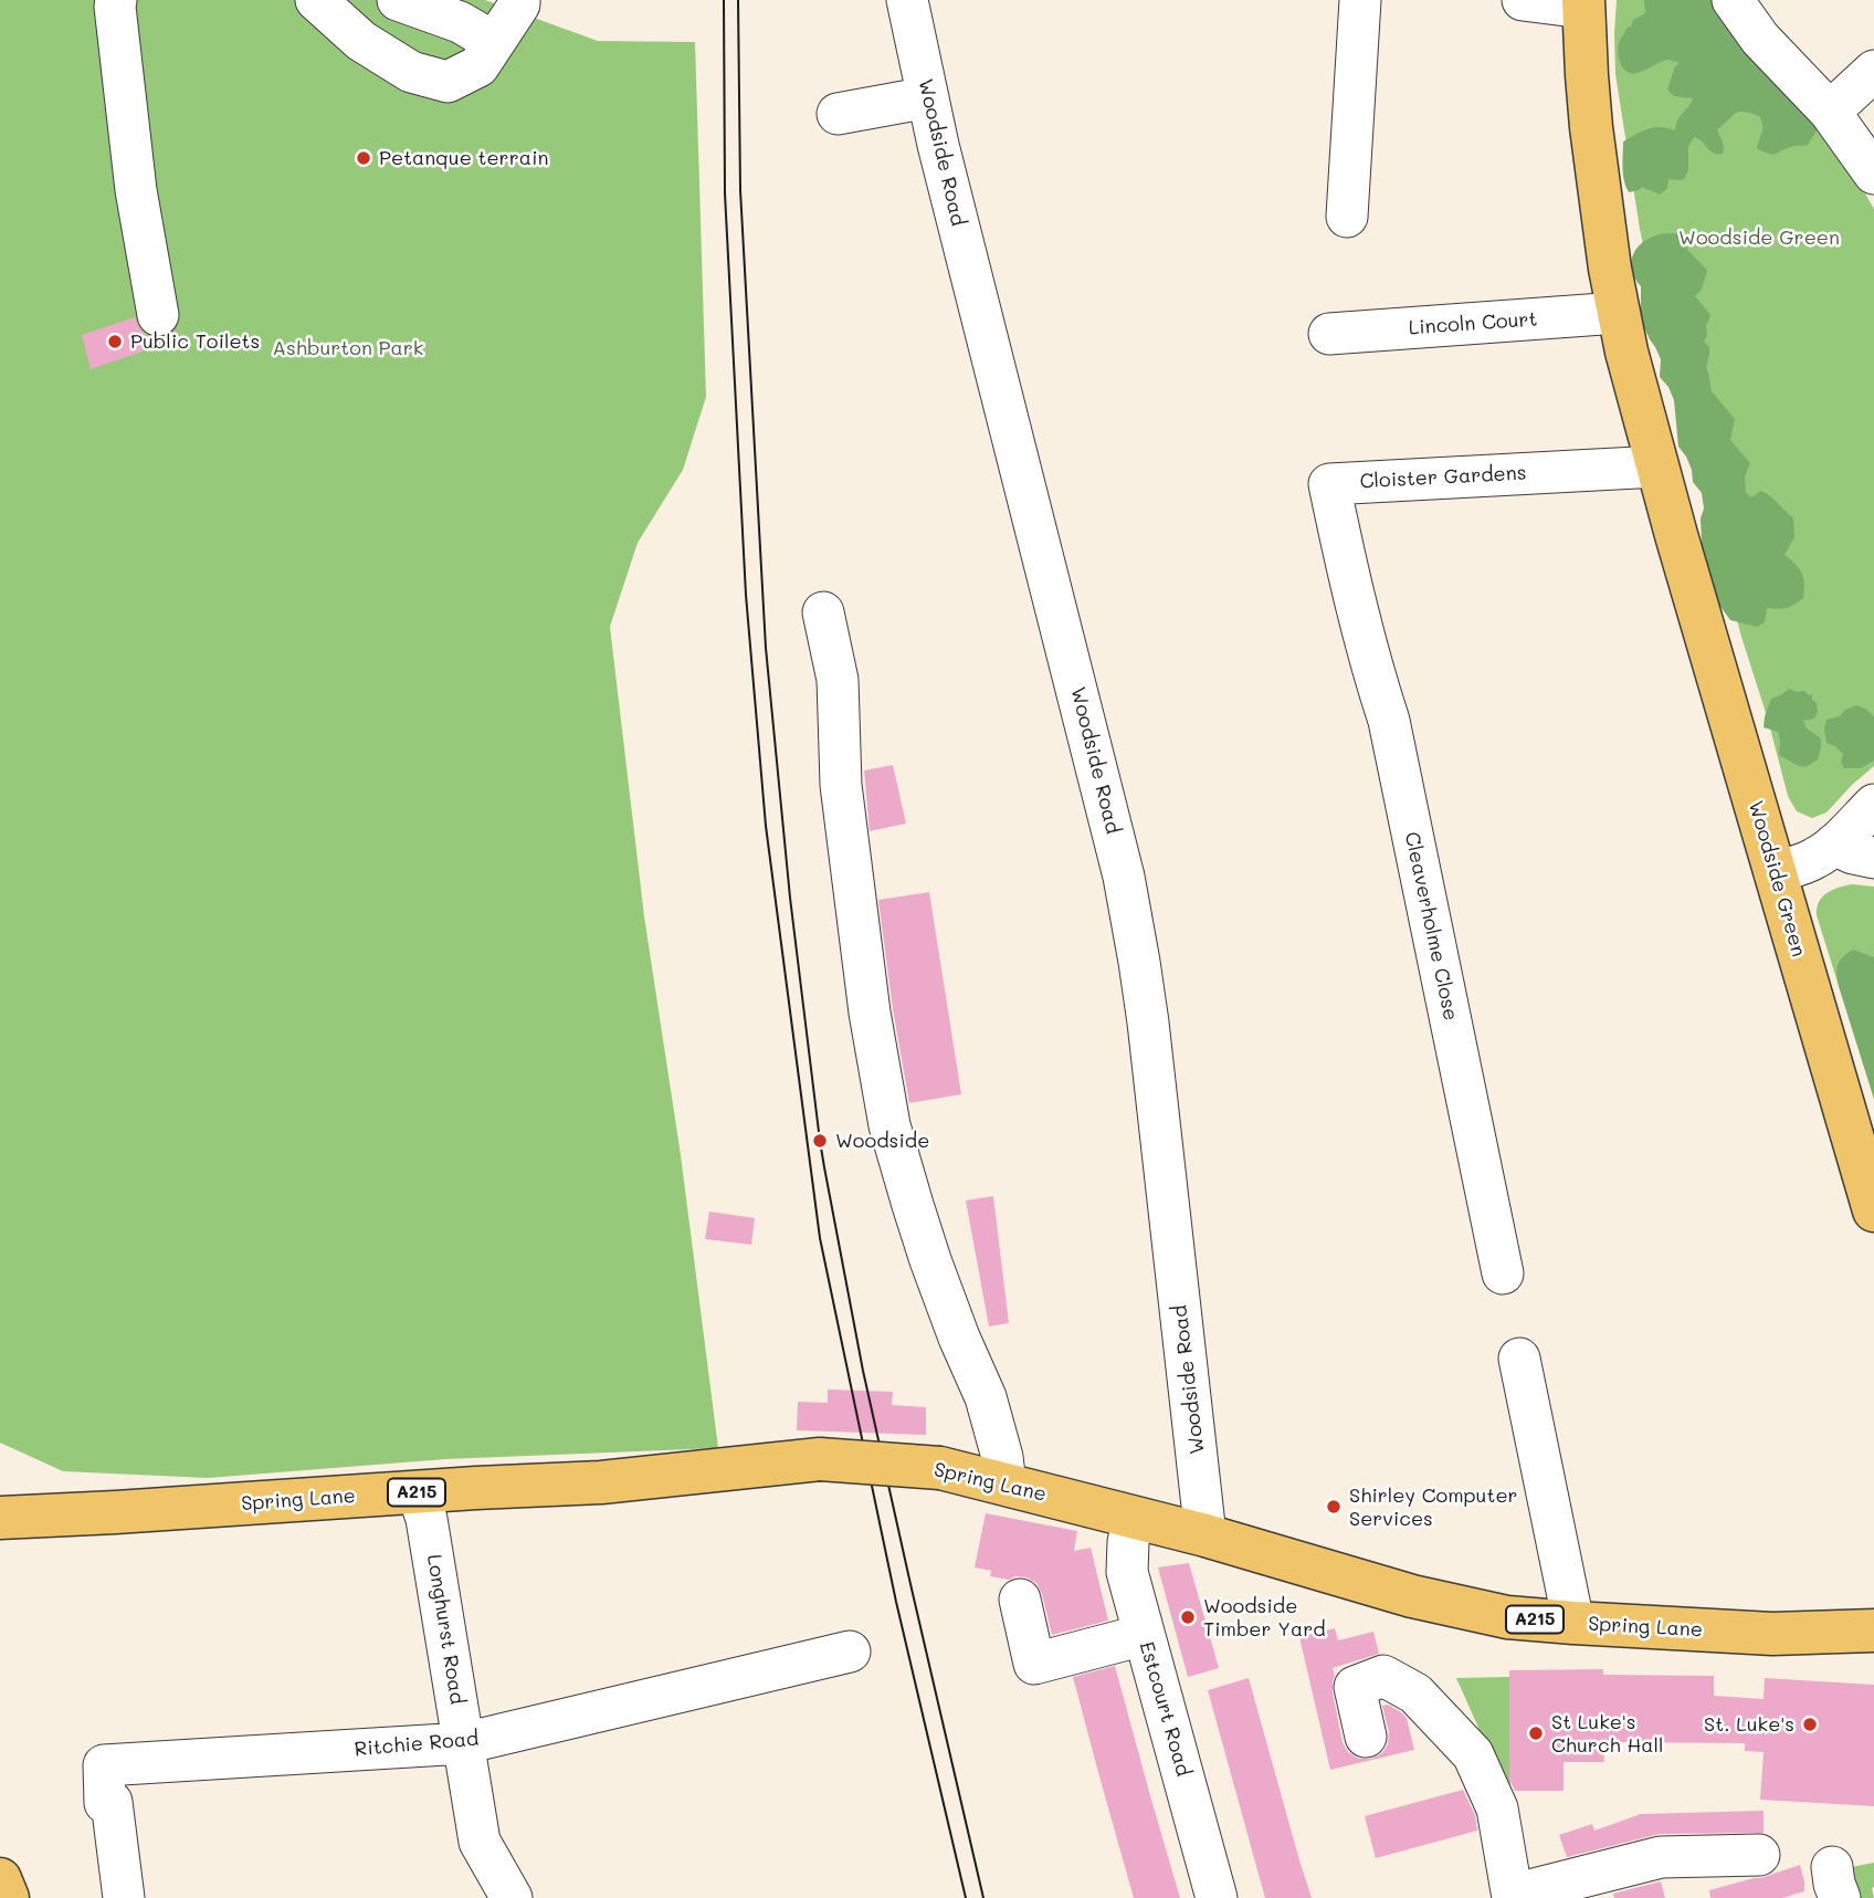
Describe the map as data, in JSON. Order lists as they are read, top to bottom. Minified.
{"streets":{"main road":["Woodside Green","Spring Lane","A215"],"street":["Woodside Road","Lincoln Court","Cloister Gardens","Cleaverholme Close","Longhurst Road","Estcourt Road","Ritchie Road"]},"crossings":[["Woodside Road","Spring Lane"],["Lincoln Court","Woodside Green"],["Cloister Gardens","Woodside Green"],["Cloister Gardens","Cleaverholme Close"],["Spring Lane","Longhurst Road"],["Spring Lane","Estcourt Road"],["Longhurst Road","Ritchie Road"]],"parks":["Woodside Green","Ashburton Park"],"places":["Petanque terrain","Public Toilets","Woodside","Shirley Computer Services","Woodside Timber Yard","St. Luke's","St Luke's Church Hall"]}
